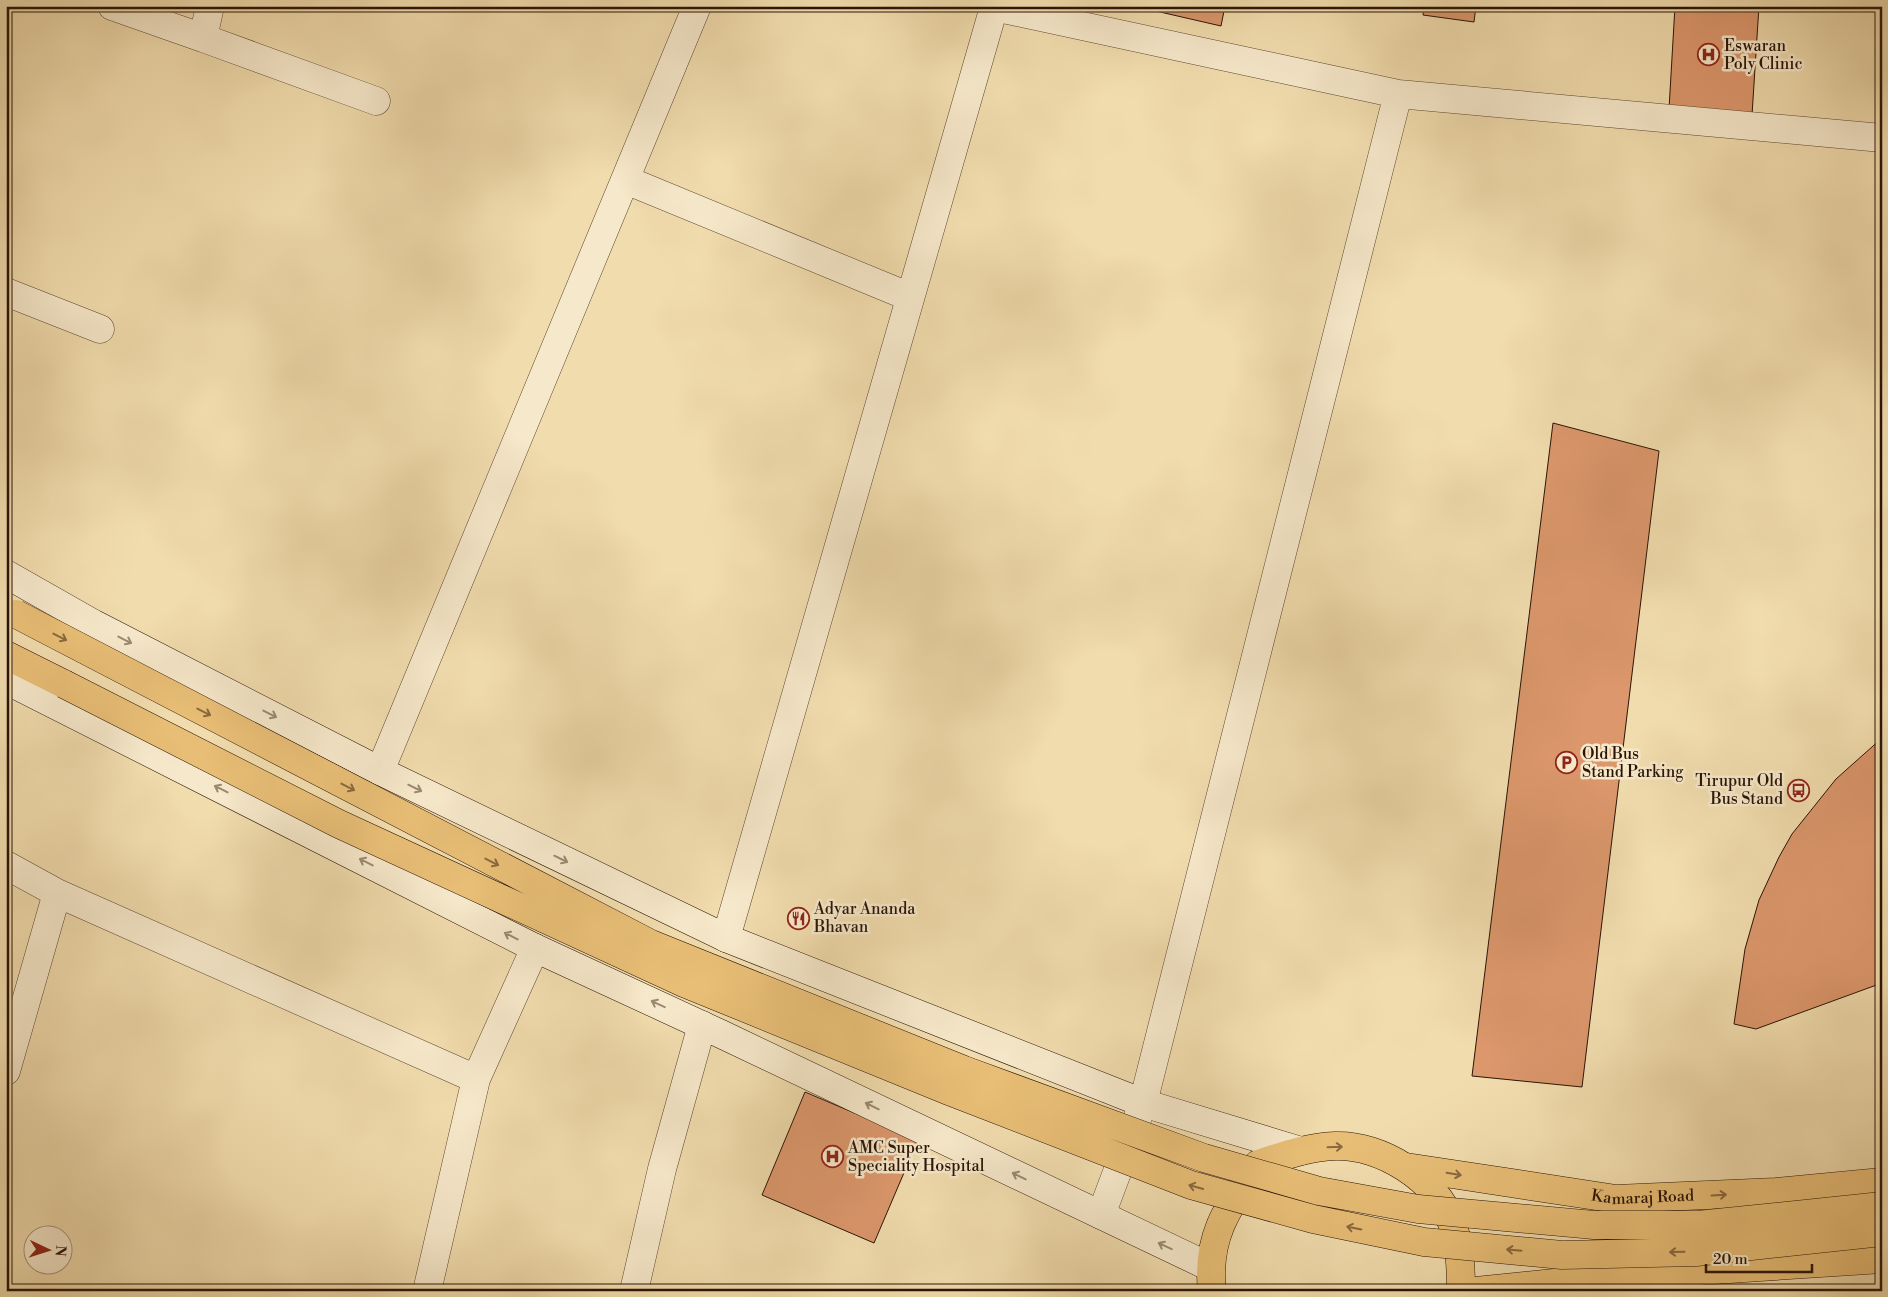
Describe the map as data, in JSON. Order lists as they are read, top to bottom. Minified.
{"streets":{"main road":["Kamaraj Road"]},"places":{"hospital":["Eswaran Poly Clinic","AMC Super Speciality Hospital"],"parking":["Old Bus Stand Parking"],"bus stop":["Tirupur Old Bus Stand"],"restaurant":["Adyar Ananda Bhavan"]},"scale_bar":"20 m","north":"right"}
